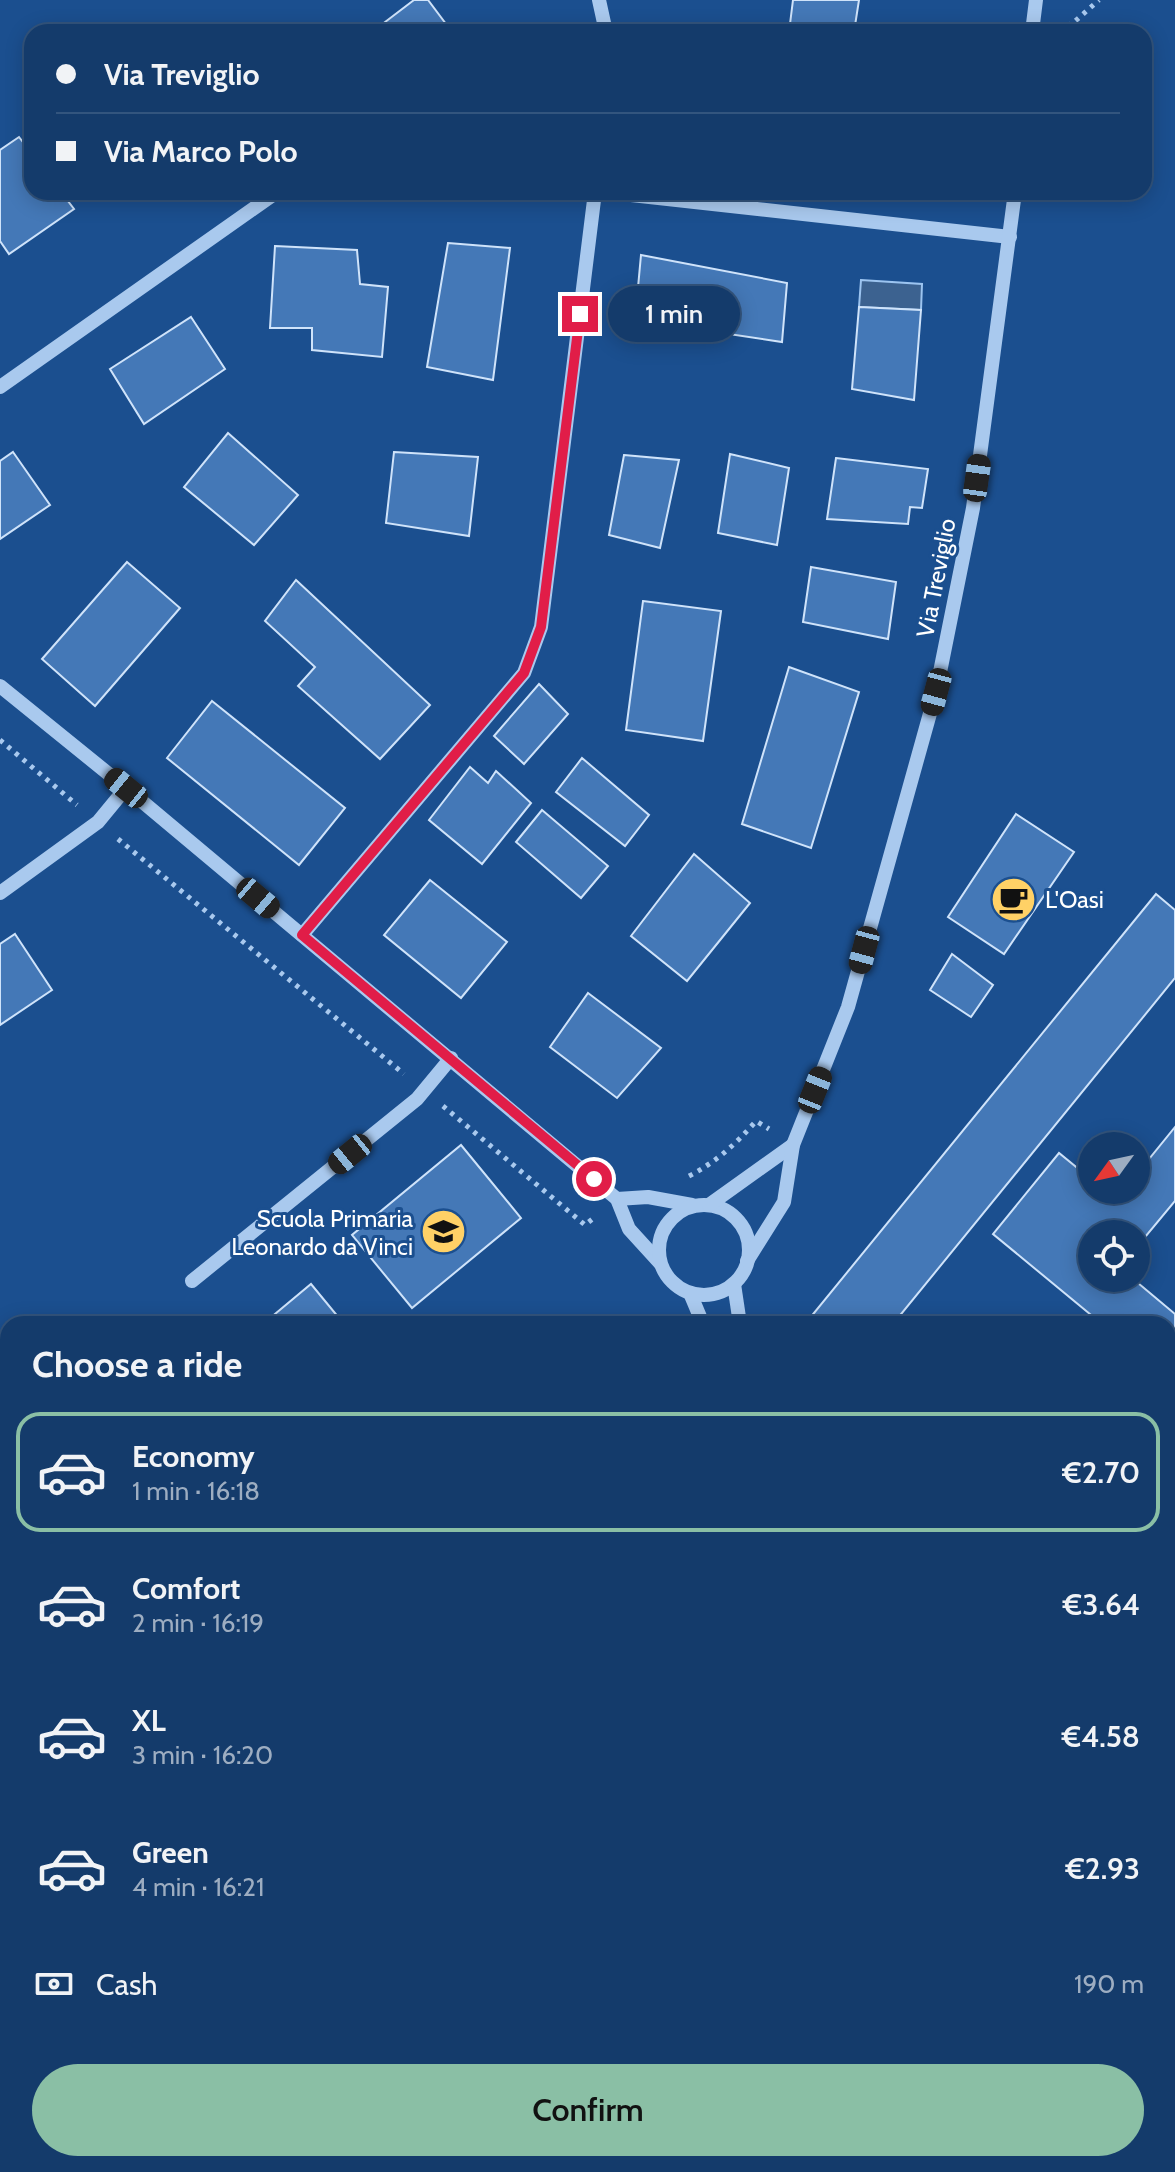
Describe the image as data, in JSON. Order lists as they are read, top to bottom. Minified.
{"streets":{"street":["Via Treviglio"]},"places":{"cafe":["L'Oasi"],"school or university":["Scuola Primaria Leonardo da Vinci"]},"north":"bottom left","page":{"banner":["Via Treviglio","Via Marco Polo"],"bubble":"1 min","heading":"Choose a ride","list":[{"name":"Economy","note":"1 min · 16:18","value":"€2.70"},{"name":"Comfort","note":"2 min · 16:19","value":"€3.64"},{"name":"XL","note":"3 min · 16:20","value":"€4.58"},{"name":"Green","note":"4 min · 16:21","value":"€2.93"}],"pay":["Cash","190 m"],"buttons":"Confirm"}}
